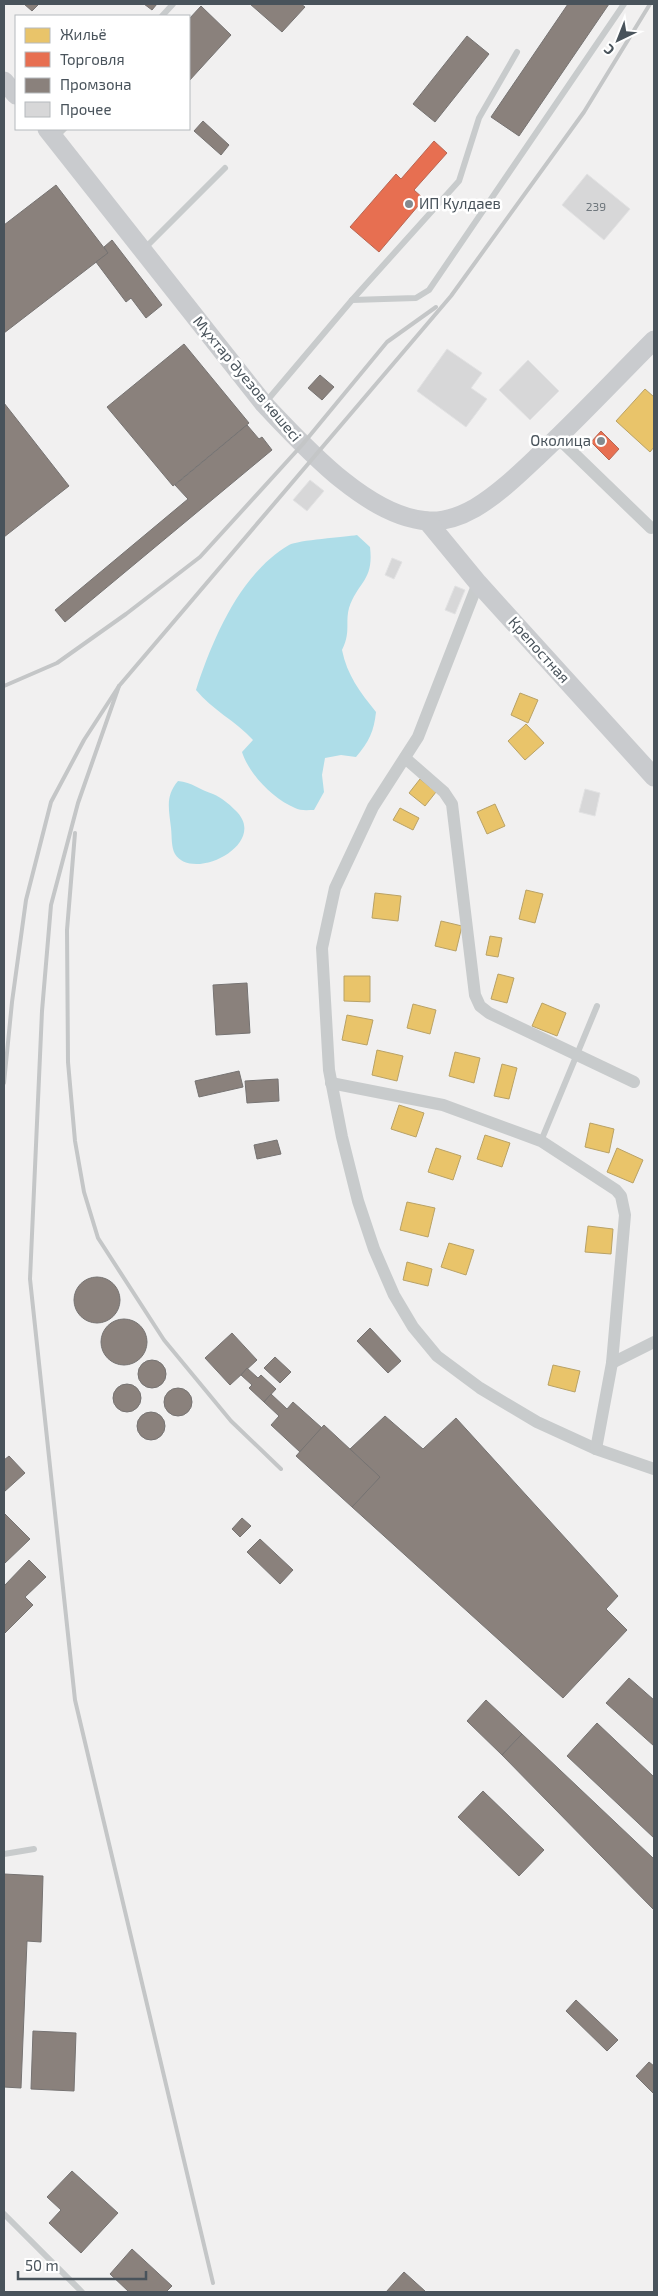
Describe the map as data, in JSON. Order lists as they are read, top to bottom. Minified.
{"streets":{"street":["Мұхтар Әуезов көшесі","Крепостная"]},"crossings":[["Мұхтар Әуезов көшесі","Крепостная"]],"places":["ИП Кулдаев","Околица"],"house_numbers":["239"],"legend":["Жильё","Торговля","Промзона","Прочее"],"scale_bar":"50 m","north":"bottom left"}
